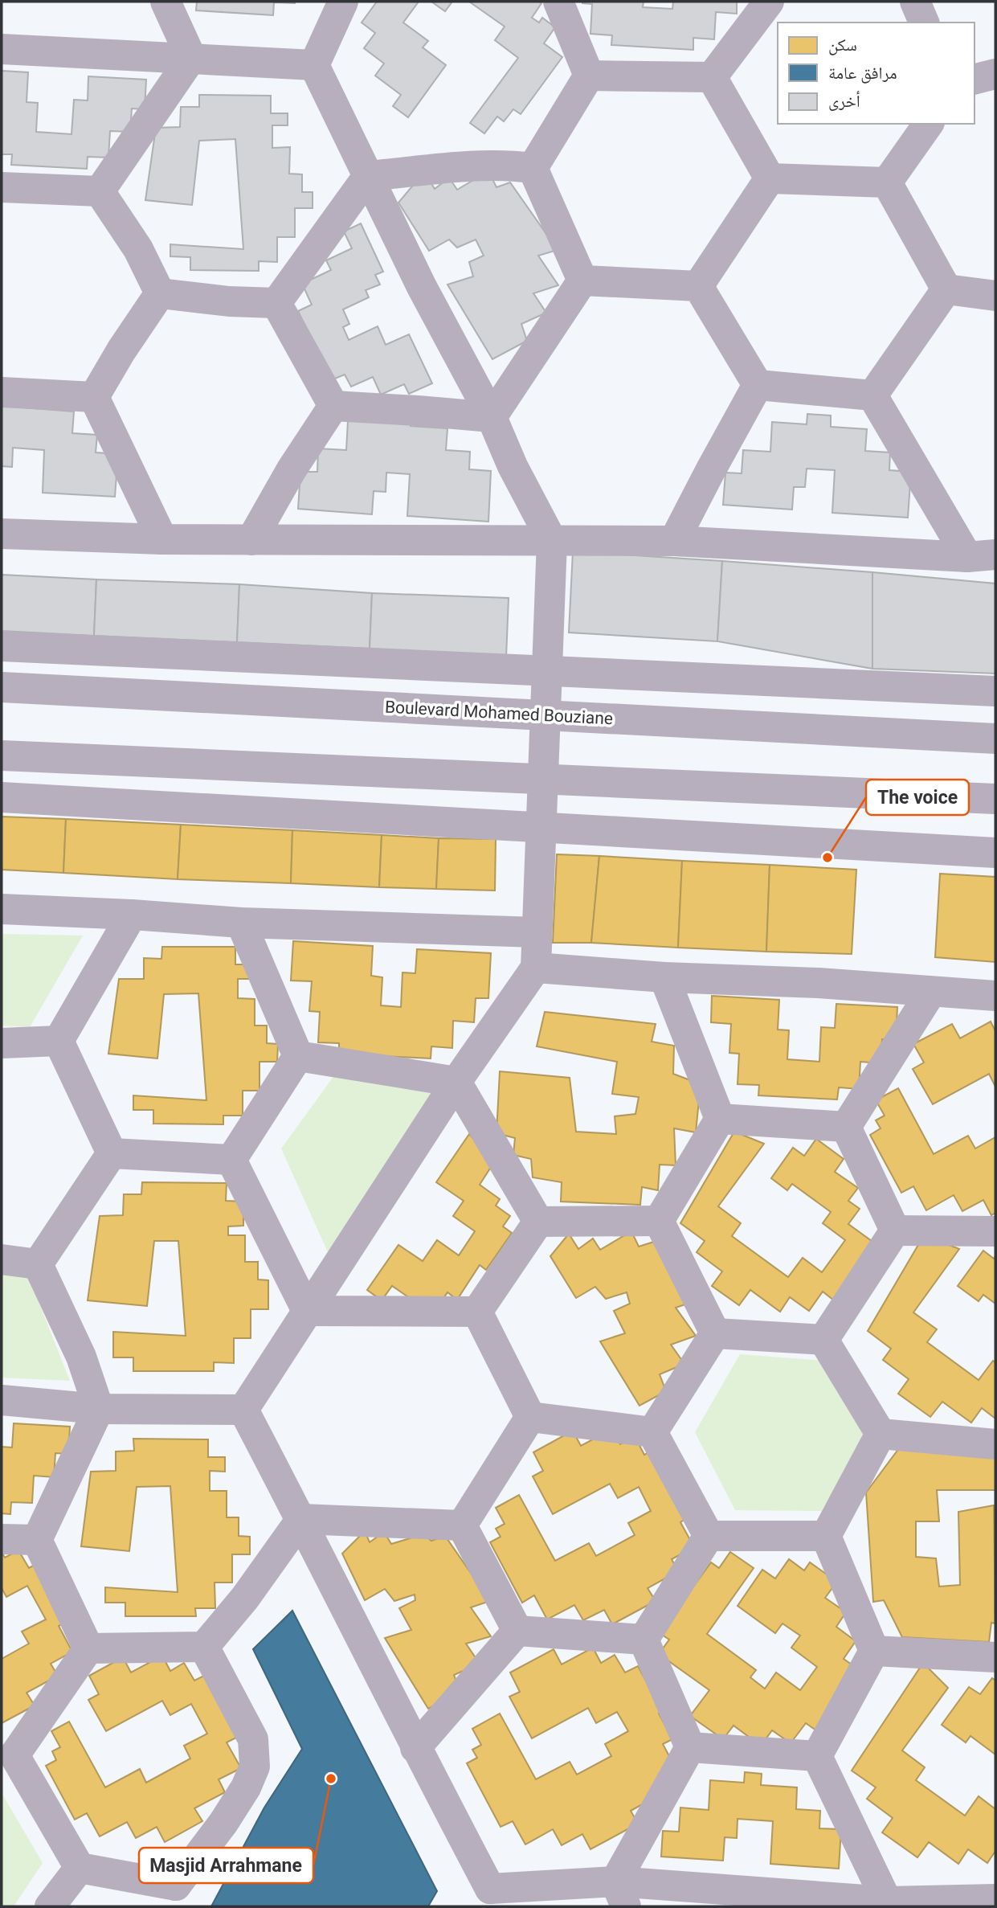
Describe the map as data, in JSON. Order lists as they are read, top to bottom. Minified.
{"streets":{"street":["Boulevard Mohamed Bouziane"]},"places":["The voice","Masjid Arrahmane"],"legend":["سكن","مرافق عامة","أخرى"]}
